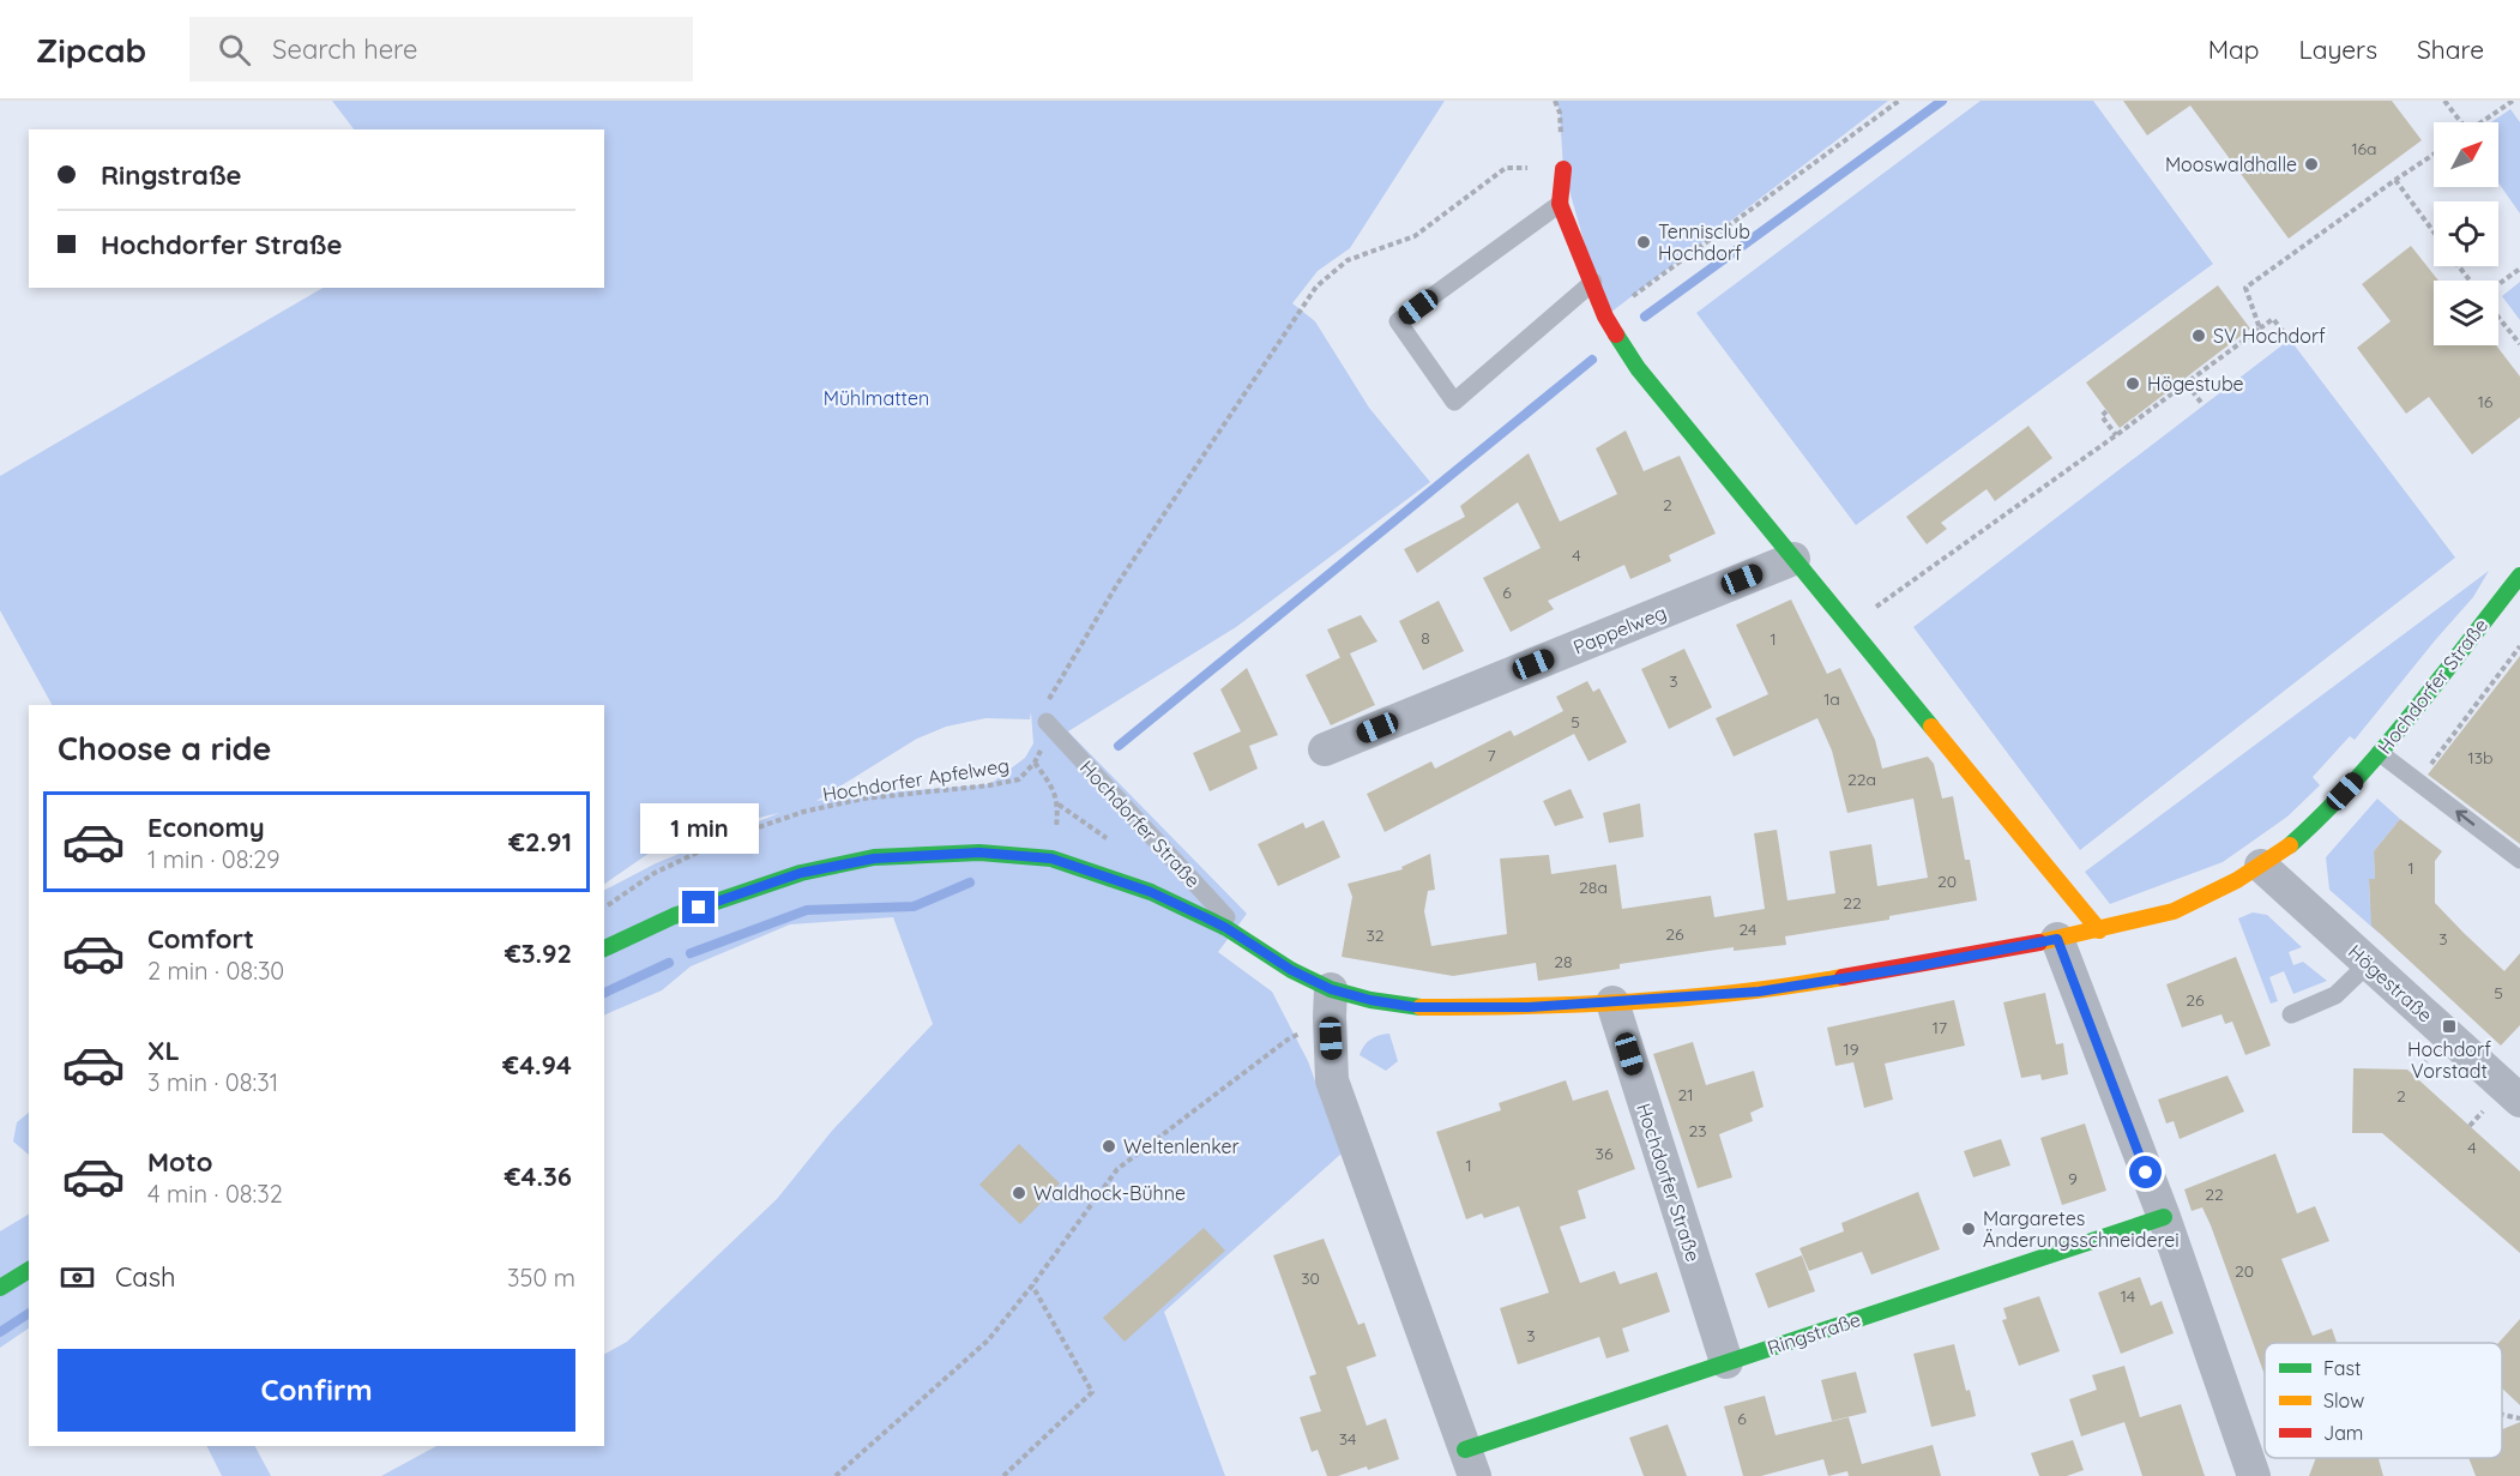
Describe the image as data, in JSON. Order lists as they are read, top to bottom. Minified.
{"streets":{"street":["Pappelweg","Hochdorfer Straße","Högestraße","Ringstraße"],"path":["Hochdorfer Apfelweg"]},"crossings":[["Hochdorfer Straße","Högestraße"],["Hochdorfer Straße","Ringstraße"]],"parks":["Mühlmatten"],"places":{"other":["Mooswaldhalle","Tennisclub Hochdorf","SV Hochdorf","Högestube","Weltenlenker","Waldhock-Bühne","Margaretes Änderungsschneiderei"],"transit":["Hochdorf Vorstadt"]},"house_numbers":["16a","16","2","4","6","8","1","3","1a","5","7","13b","22a","1","20","28a","22","24","26","32","3","28","5","26","17","19","21","2","23","4","36","1","9","22","20","30","14","3","6","34"],"legend":["Fast","Slow","Jam"],"north":"top right","page":{"header":"Zipcab","search":"Search here","nav":["Map","Layers","Share"],"banner":["Ringstraße","Hochdorfer Straße"],"heading":"Choose a ride","list":[{"name":"Economy","note":"1 min · 08:29","value":"€2.91"},{"name":"Comfort","note":"2 min · 08:30","value":"€3.92"},{"name":"XL","note":"3 min · 08:31","value":"€4.94"},{"name":"Moto","note":"4 min · 08:32","value":"€4.36"}],"bubble":"1 min","pay":["Cash","350 m"],"buttons":"Confirm"}}
